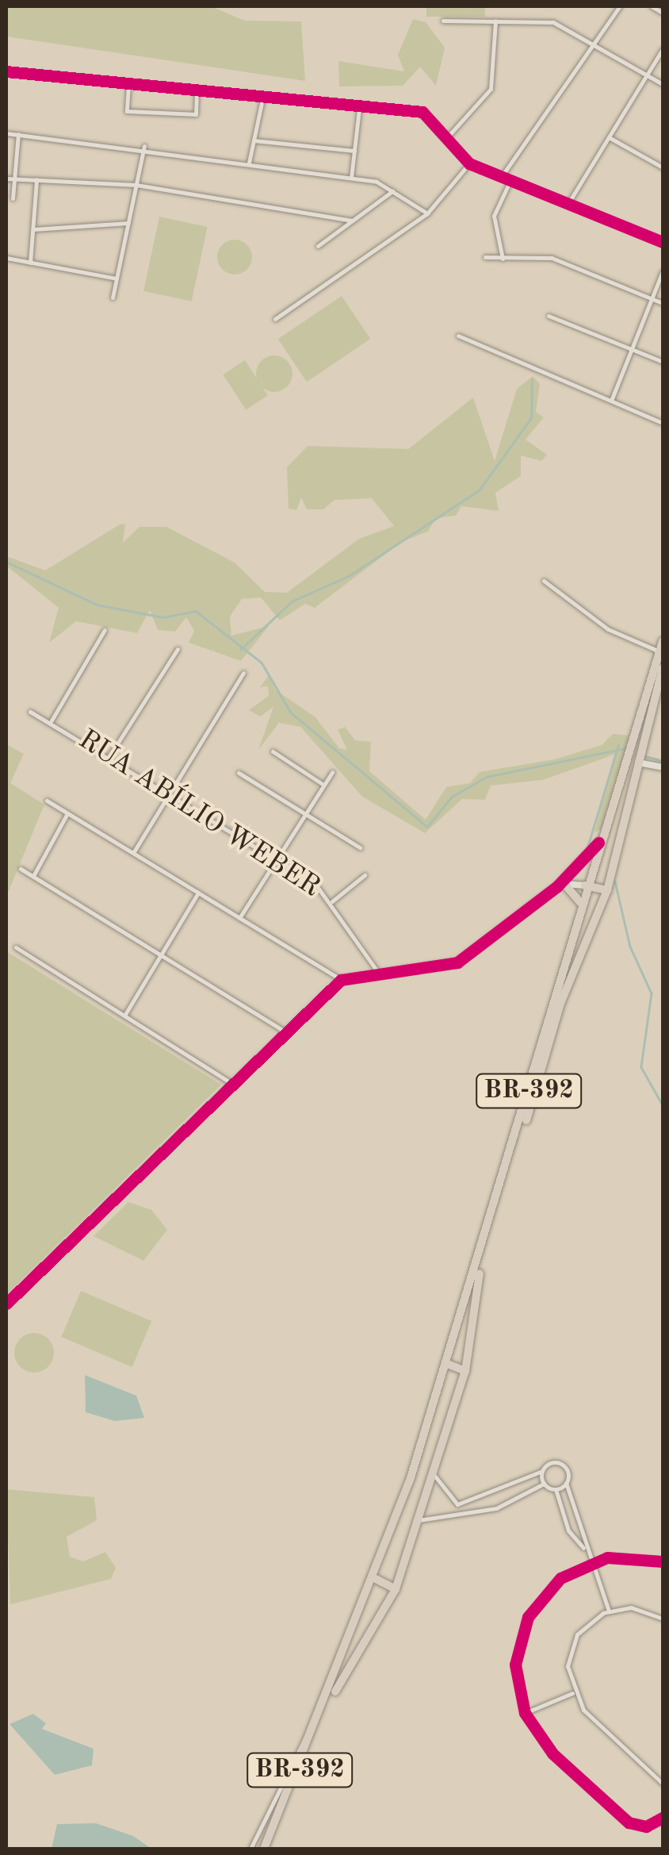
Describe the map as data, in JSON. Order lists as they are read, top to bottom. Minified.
{"streets":{"highway":["BR-392"],"street":["RUA ABÍLIO WEBER"]}}
